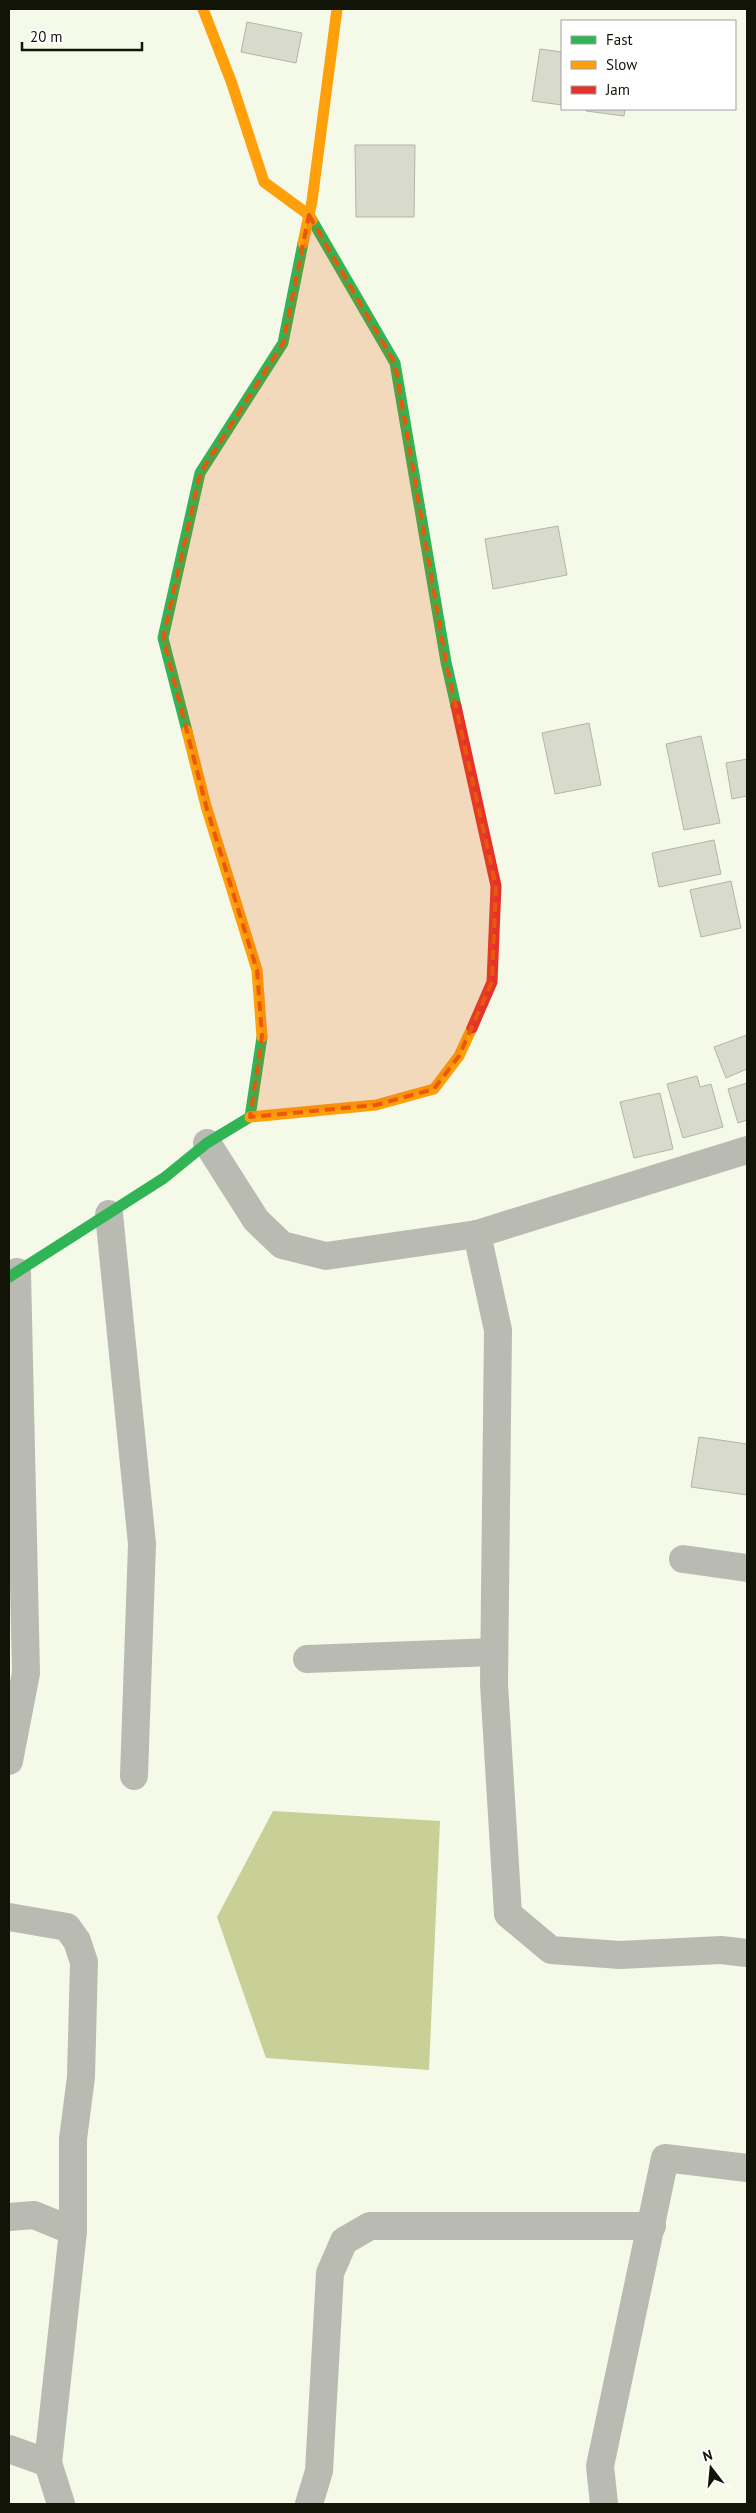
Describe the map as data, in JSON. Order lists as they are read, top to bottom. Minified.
{"legend":["Fast","Slow","Jam"],"scale_bar":"20 m","north":"top"}
